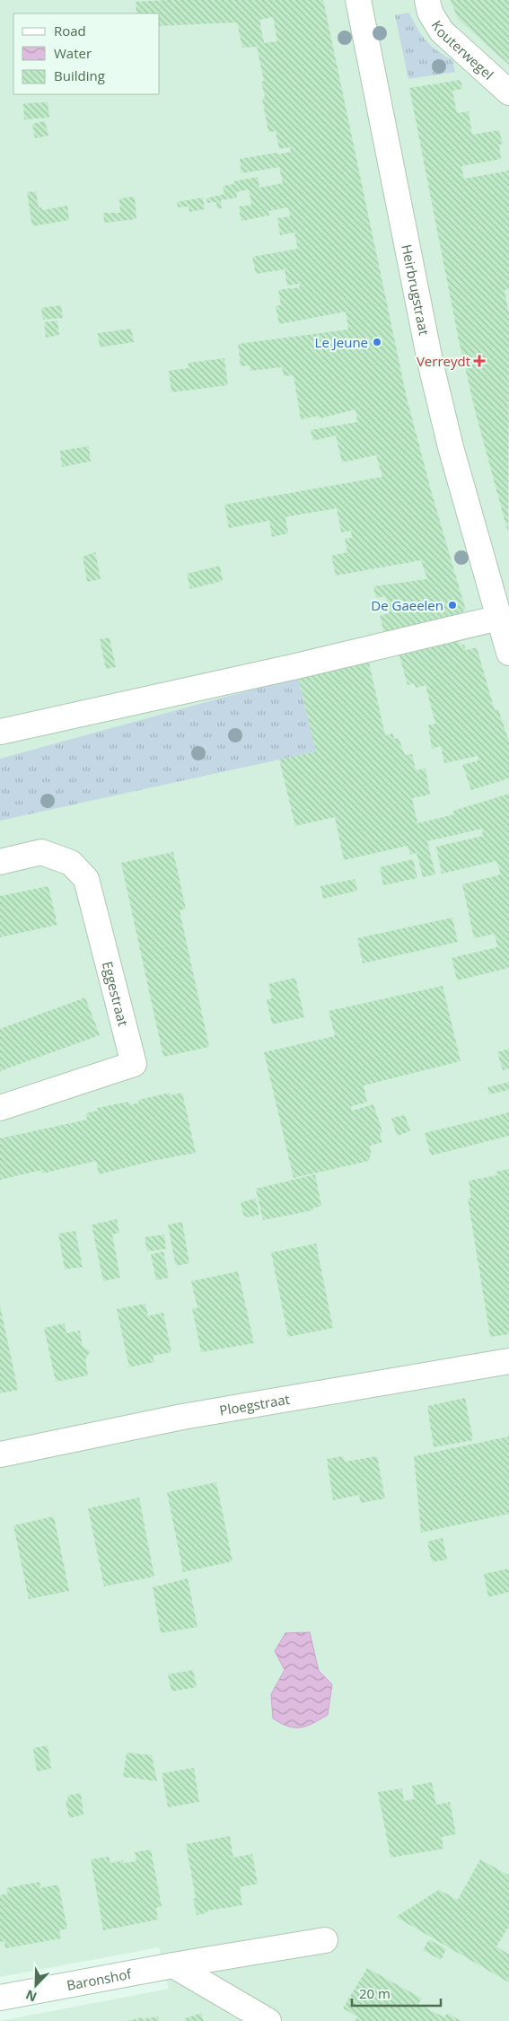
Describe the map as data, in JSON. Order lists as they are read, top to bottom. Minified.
{"streets":{"street":["Kouterwegel","Heirbrugstraat","Eggestraat","Ploegstraat","Baronshof"]},"places":{"other":["Le Jeune","De Gaeelen"],"health":["Verreydt"]},"legend":["Road","Water","Building"],"scale_bar":"20 m","north":"bottom left"}
